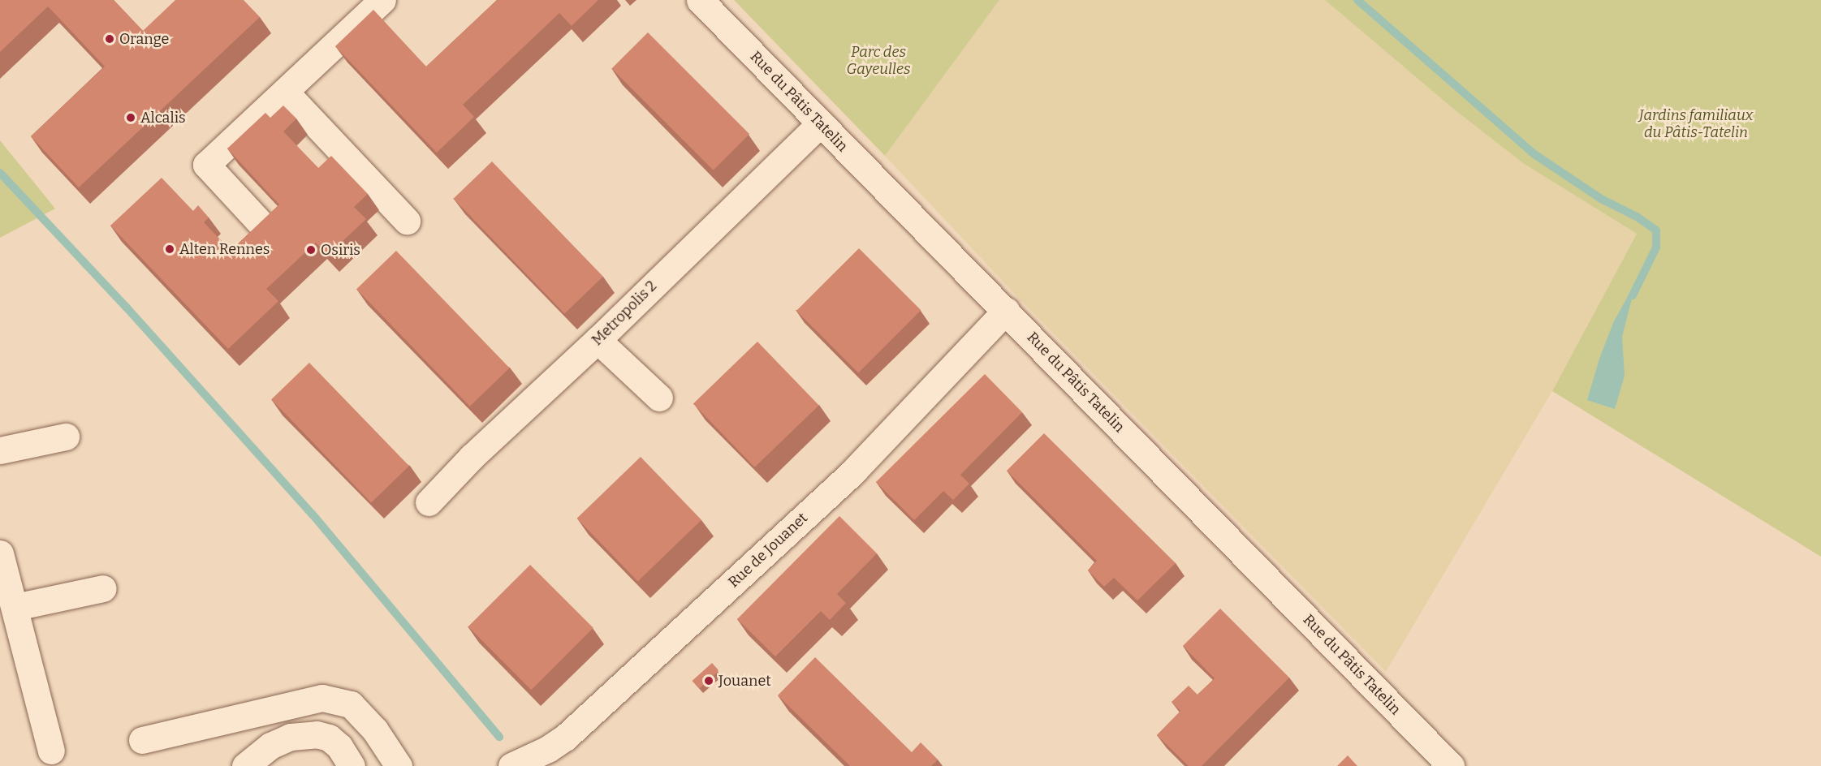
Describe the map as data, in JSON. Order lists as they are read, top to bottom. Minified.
{"streets":{"street":["Rue du Pâtis Tatelin","Metropolis 2","Rue de Jouanet"]},"crossings":[["Rue du Pâtis Tatelin","Metropolis 2"],["Rue du Pâtis Tatelin","Rue de Jouanet"]],"parks":["Parc des Gayeulles","Jardins familiaux du Pâtis-Tatelin"],"places":["Orange","Alcalis","Alten Rennes","Osiris","Jouanet"]}
